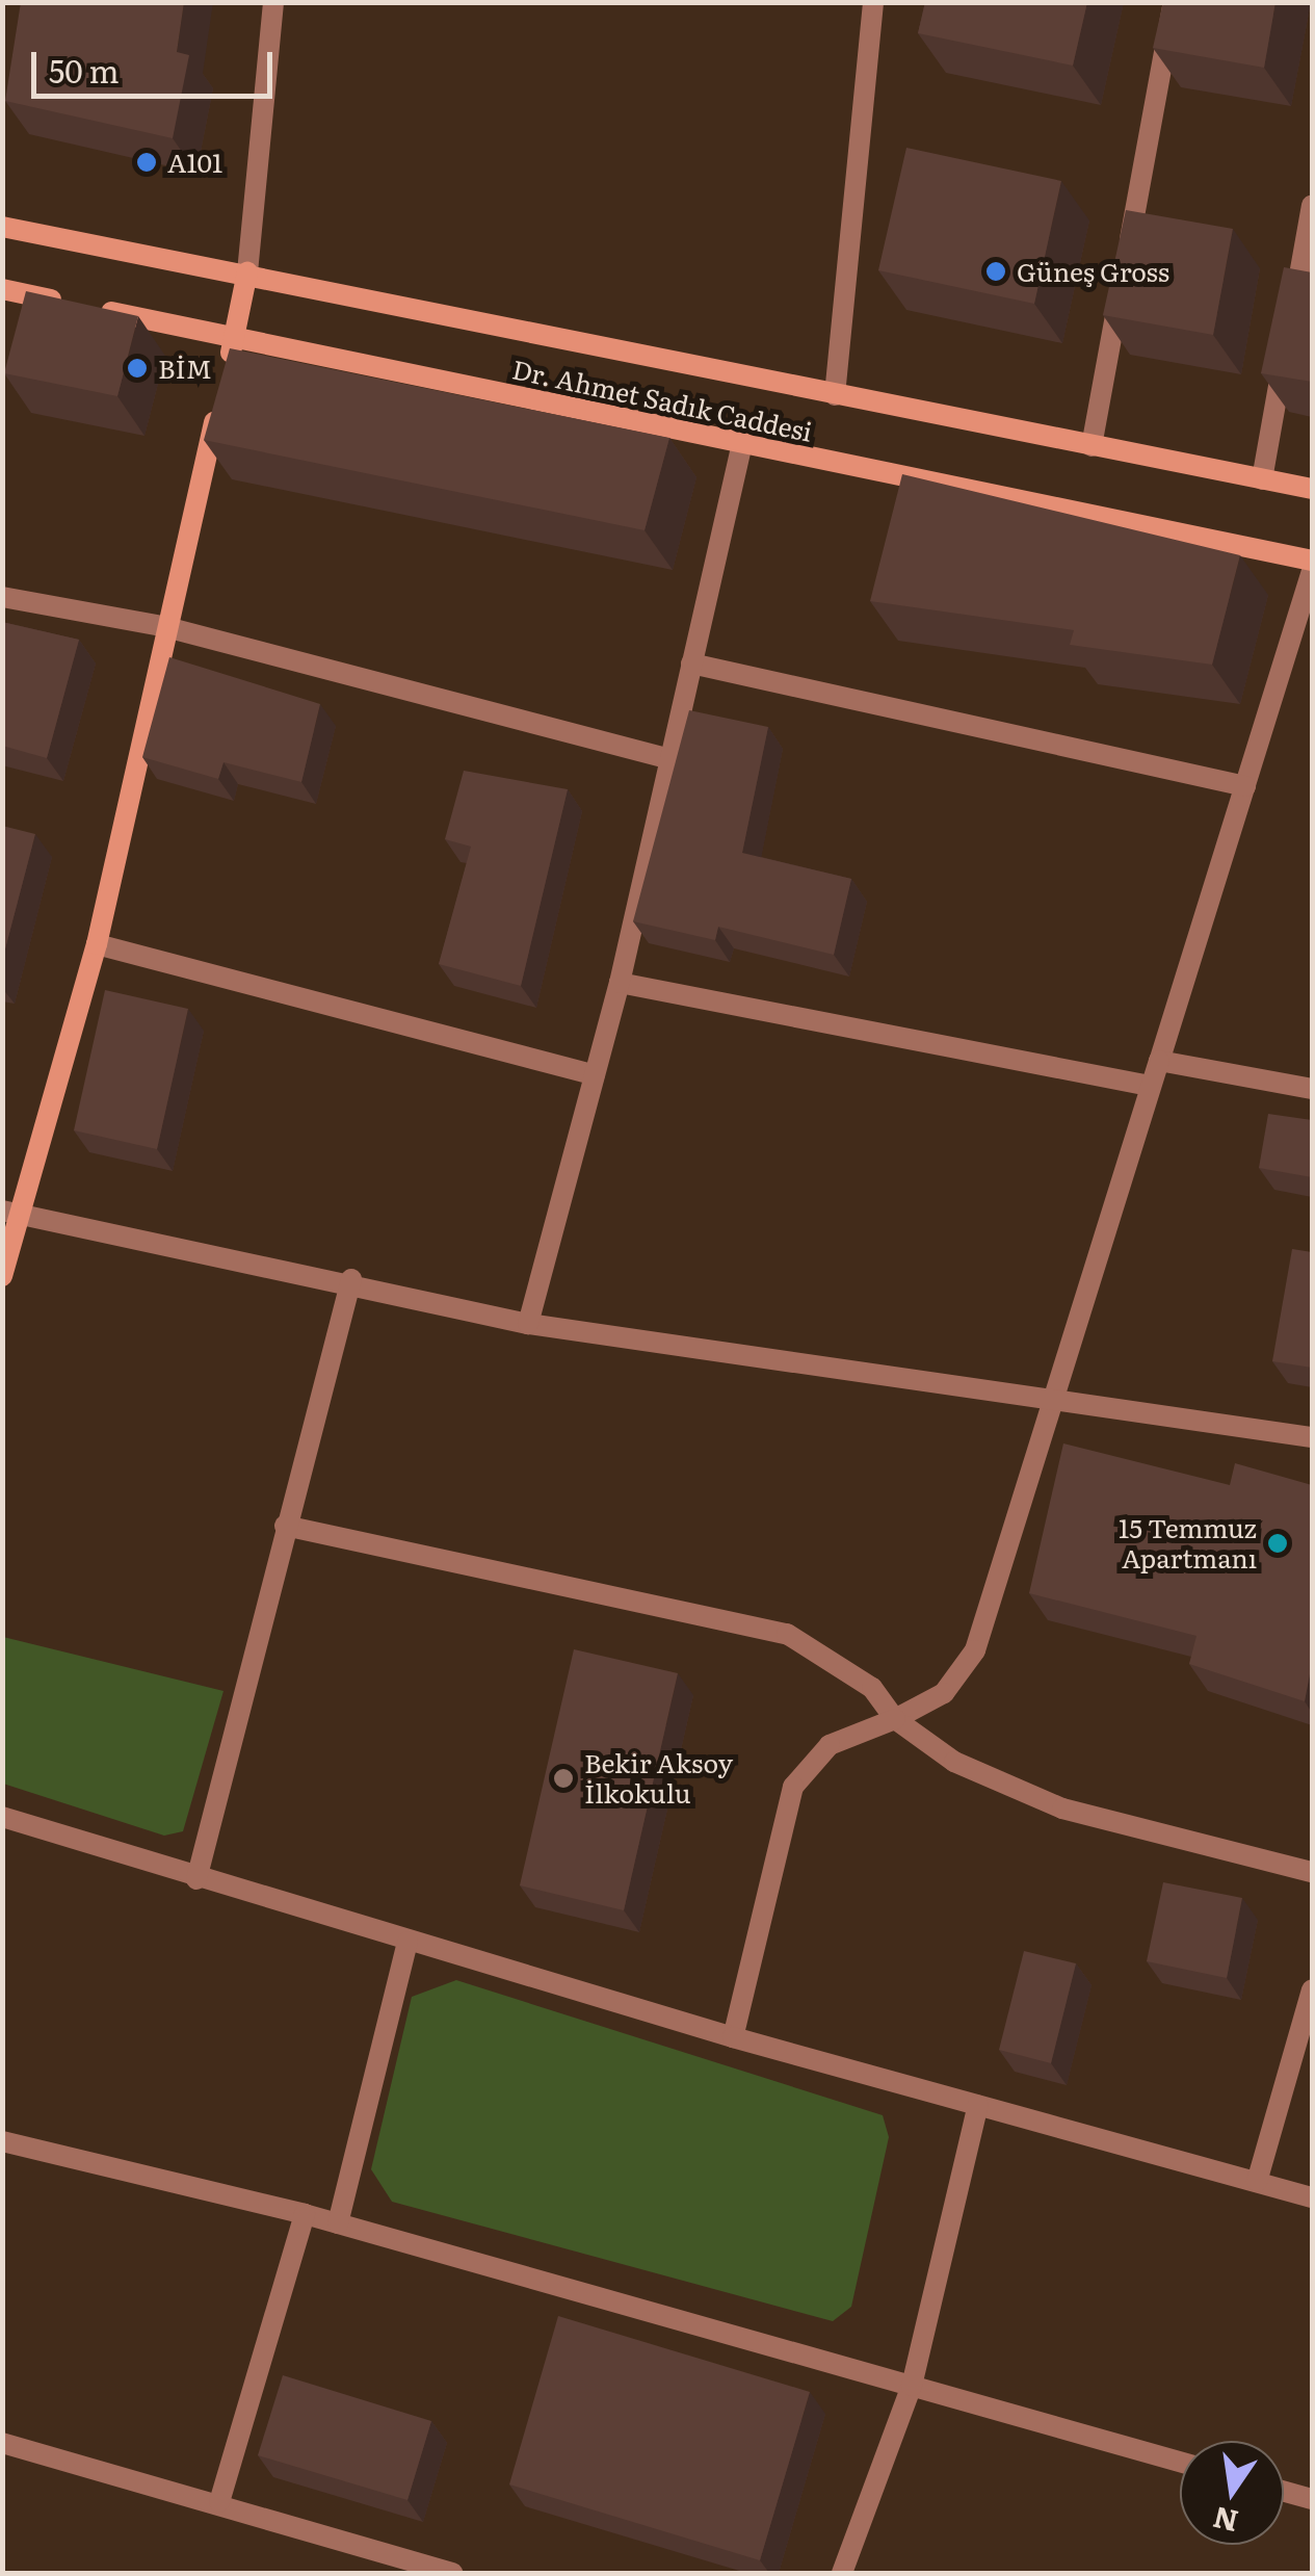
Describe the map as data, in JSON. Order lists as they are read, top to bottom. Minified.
{"streets":{"street":["Dr. Ahmet Sadık Caddesi"]},"places":["A101","Güneş Gross","BİM","15 Temmuz Apartmanı","Bekir Aksoy İlkokulu"],"scale_bar":"50 m","north":"bottom"}
